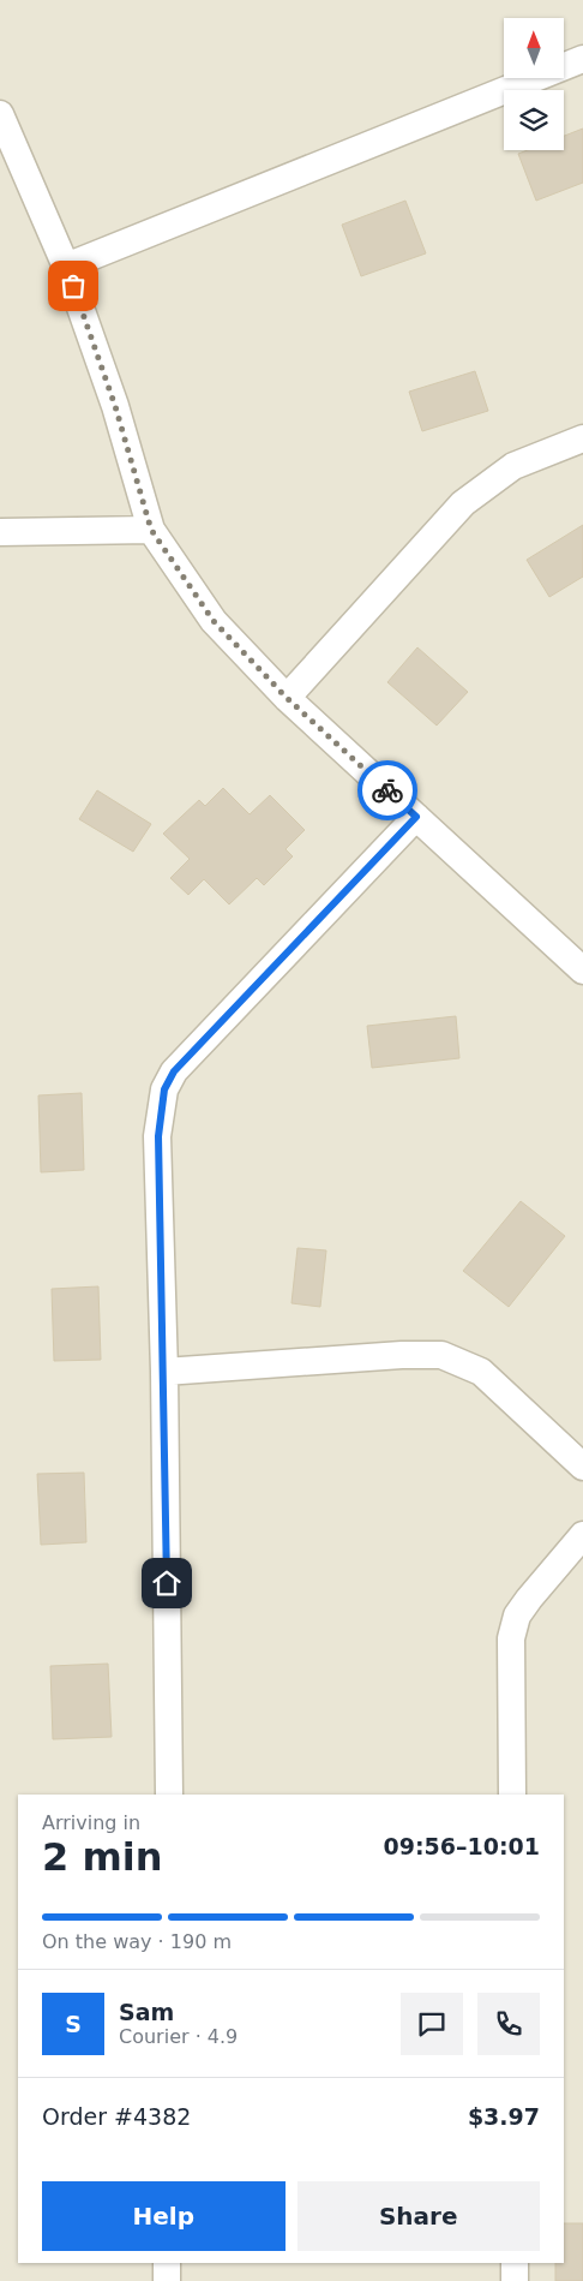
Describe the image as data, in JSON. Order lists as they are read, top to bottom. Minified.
{"north":"top","page":{"heading":["2 min","Arriving in","09:56–10:01"],"panel":["Sam","Courier · 4.9","Order #4382","$3.97"],"bar":"On the way · 190 m","round":"S","buttons":["Help","Share"]}}
